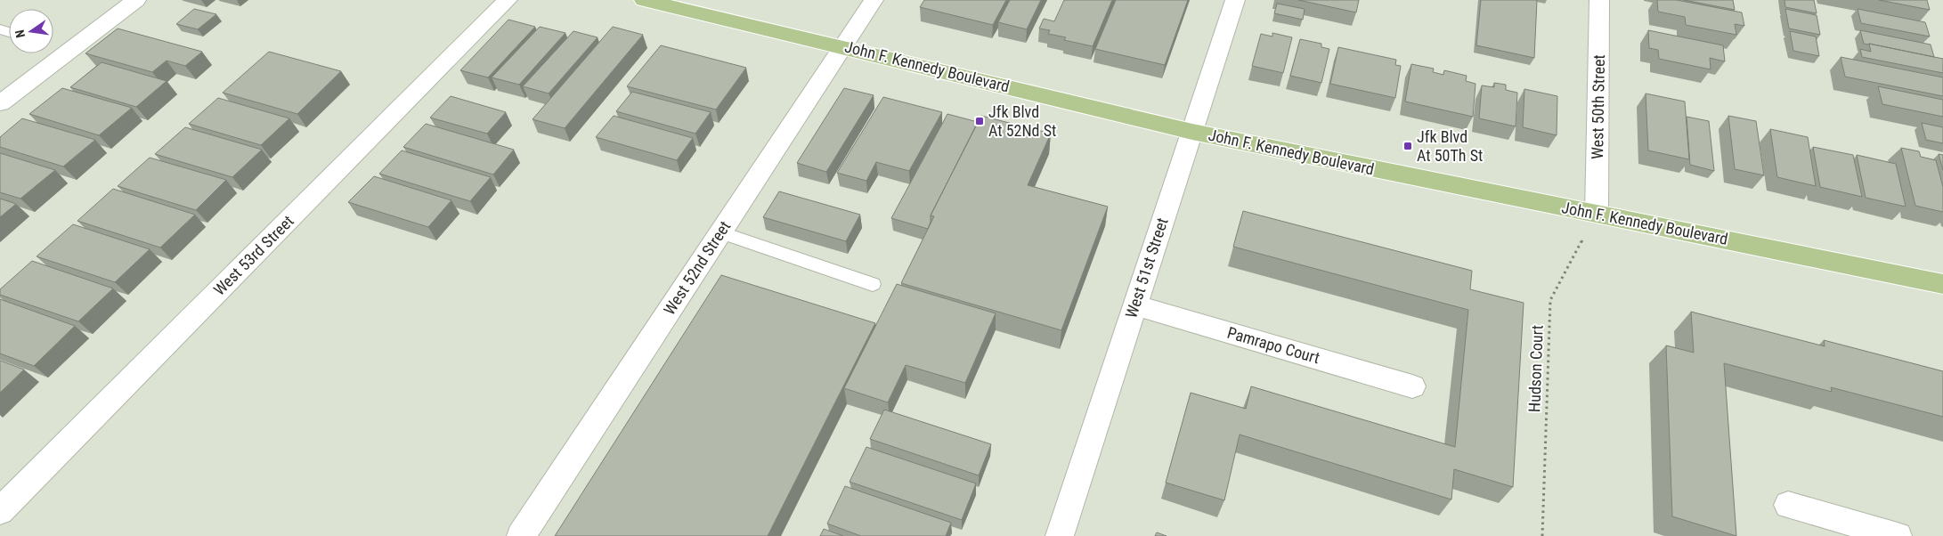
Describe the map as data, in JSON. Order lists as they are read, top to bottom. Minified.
{"streets":{"main road":["John F. Kennedy Boulevard"],"street":["West 50th Street","West 53rd Street","West 52nd Street","West 51st Street","Pamrapo Court"],"path":["Hudson Court"]},"crossings":[["John F. Kennedy Boulevard","West 50th Street"],["John F. Kennedy Boulevard","West 52nd Street"],["John F. Kennedy Boulevard","West 51st Street"],["John F. Kennedy Boulevard","Hudson Court"],["West 50th Street","Hudson Court"],["West 51st Street","Pamrapo Court"]],"places":{"transit":["Jfk Blvd At 52Nd St","Jfk Blvd At 50Th St"]},"north":"left"}
